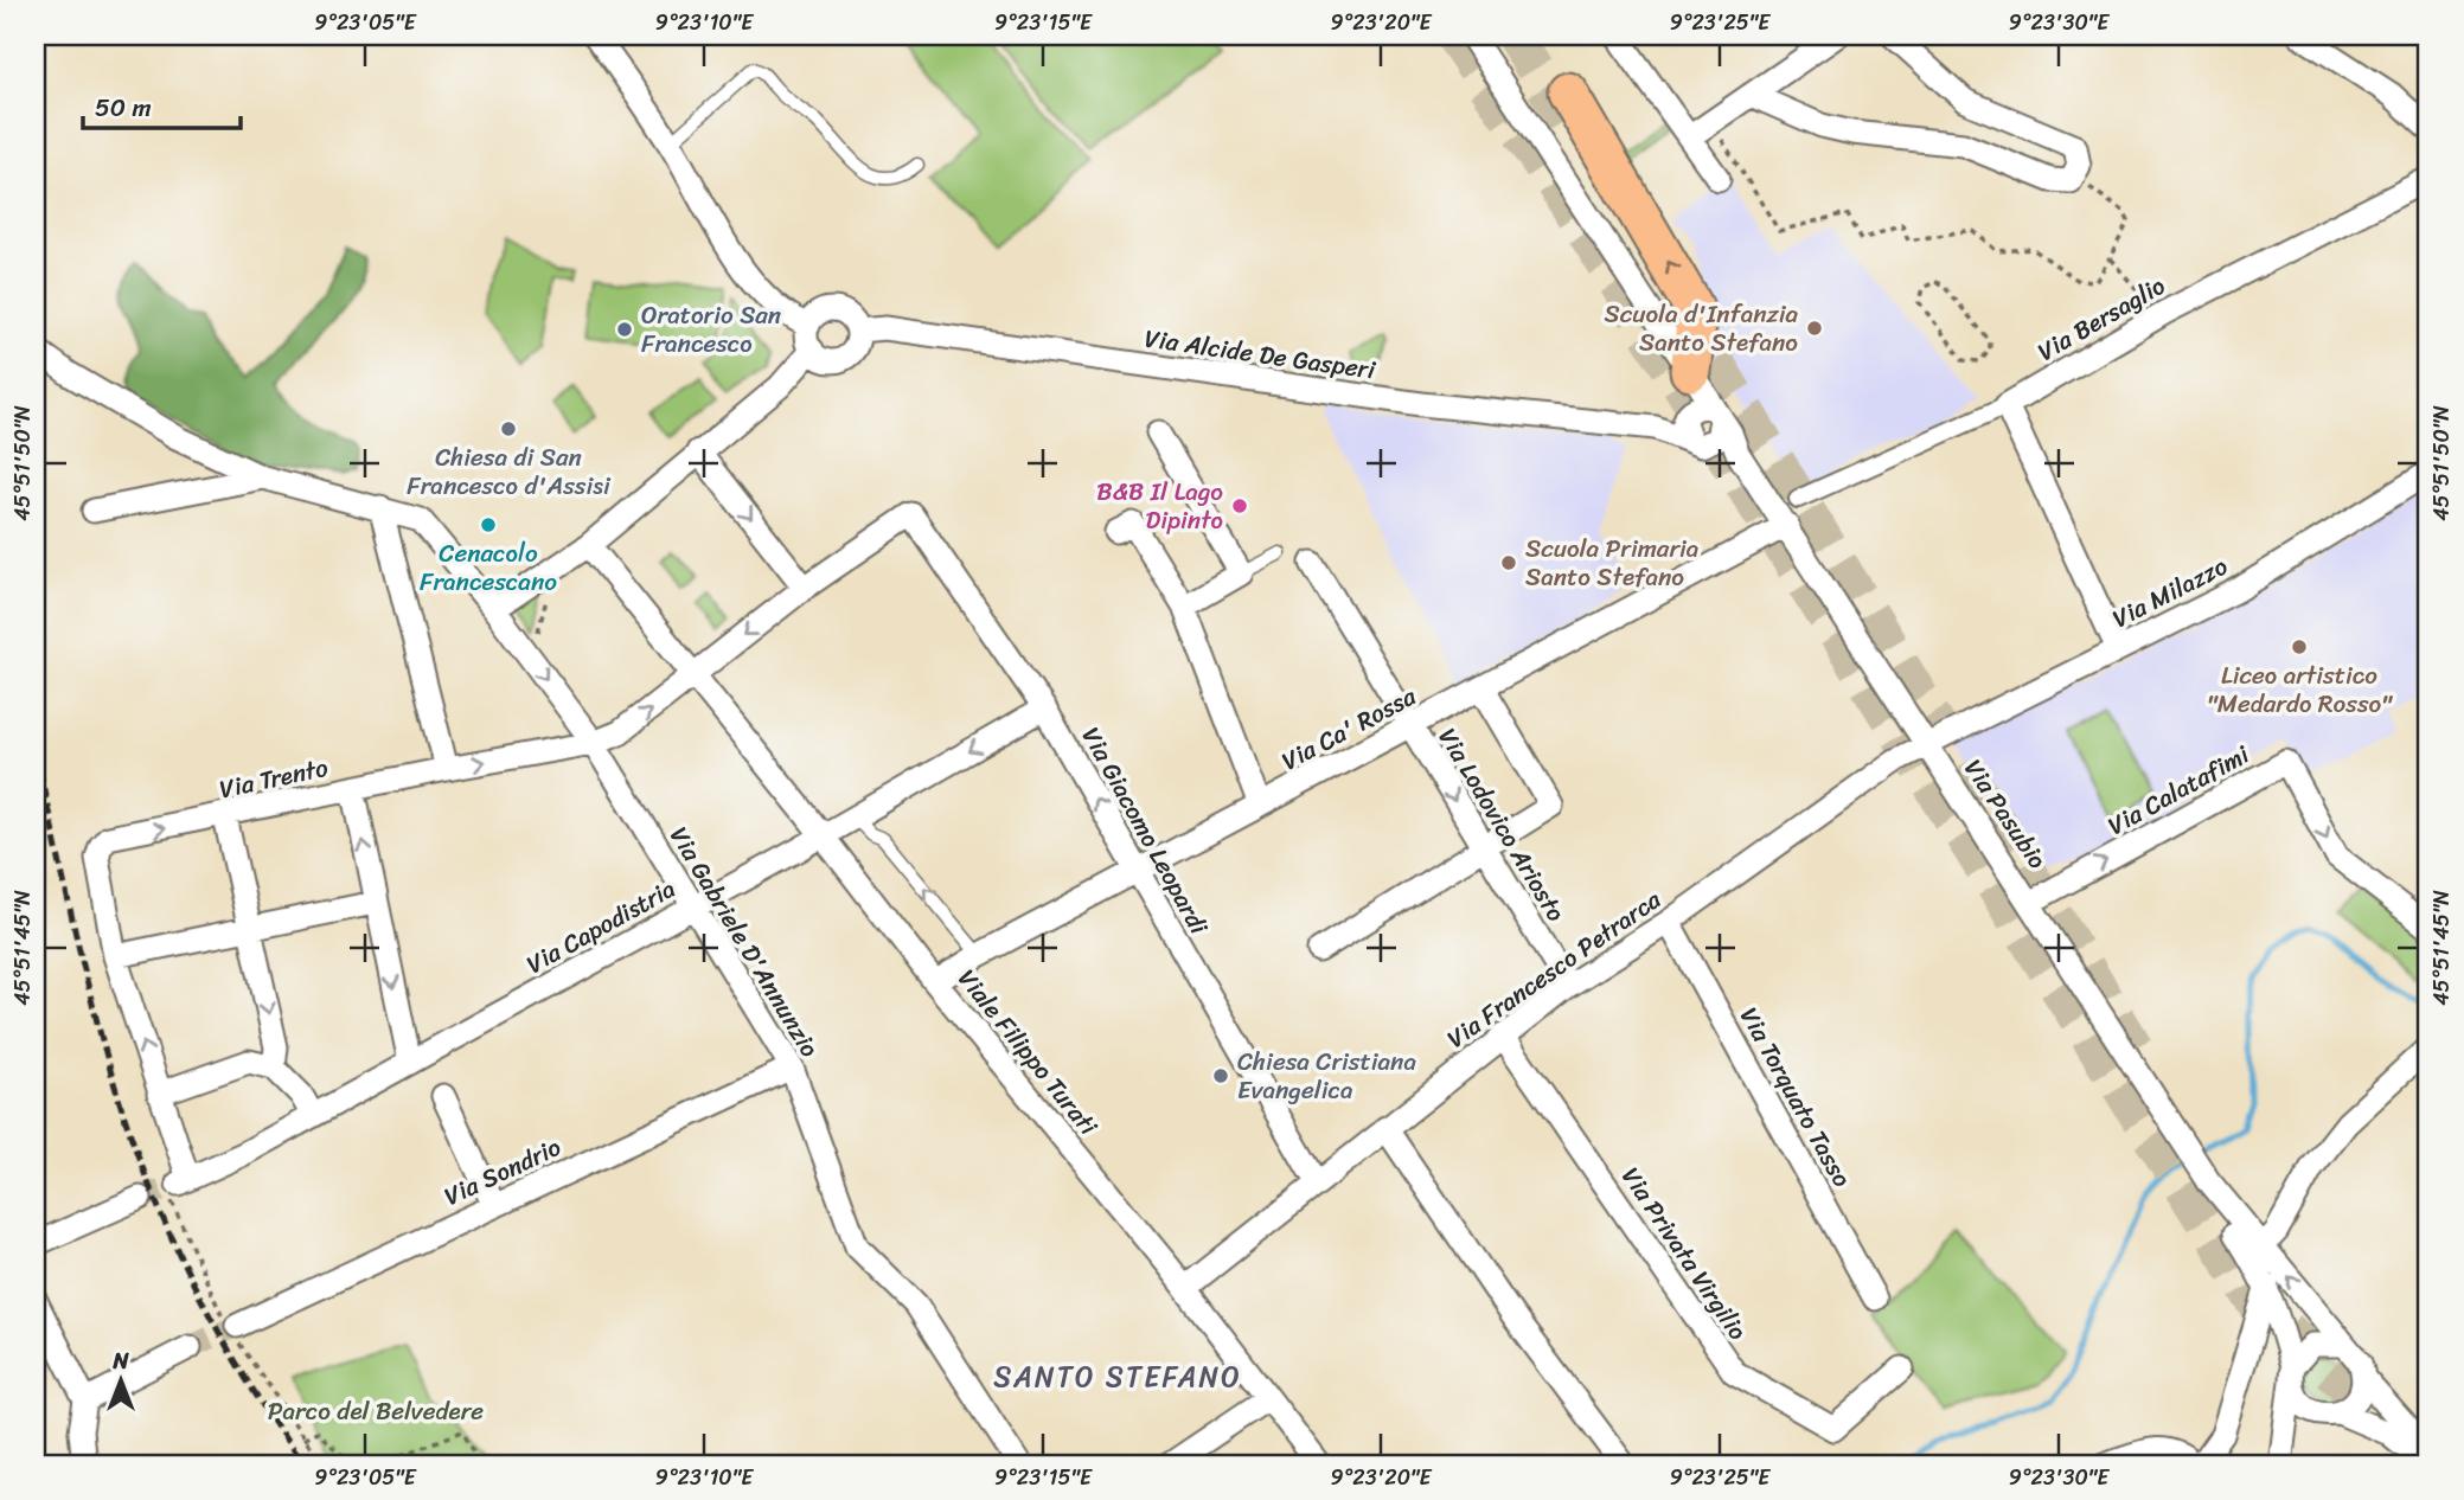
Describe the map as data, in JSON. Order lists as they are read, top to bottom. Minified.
{"streets":{"street":["Via Bersaglio","Via Alcide De Gasperi","Via Milazzo","Via Ca' Rossa","Via Trento","Via Calatafimi","Via Pasubio","Via Lodovico Ariosto","Via Giacomo Leopardi","Via Capodistria","Via Gabriele D'Annunzio","Via Francesco Petrarca","Viale Filippo Turati","Via Torquato Tasso","Via Sondrio","Via Privata Virgilio"]},"crossings":[["Via Bersaglio","Via Ca' Rossa"],["Via Bersaglio","Via Pasubio"],["Via Alcide De Gasperi","Via Pasubio"],["Via Milazzo","Via Pasubio"],["Via Milazzo","Via Francesco Petrarca"],["Via Ca' Rossa","Via Pasubio"],["Via Ca' Rossa","Via Lodovico Ariosto"],["Via Ca' Rossa","Via Giacomo Leopardi"],["Via Ca' Rossa","Viale Filippo Turati"],["Via Trento","Via Giacomo Leopardi"],["Via Trento","Via Capodistria"],["Via Trento","Via Gabriele D'Annunzio"],["Via Trento","Viale Filippo Turati"],["Via Calatafimi","Via Pasubio"],["Via Pasubio","Via Francesco Petrarca"],["Via Lodovico Ariosto","Via Francesco Petrarca"],["Via Giacomo Leopardi","Via Capodistria"],["Via Giacomo Leopardi","Via Francesco Petrarca"],["Via Capodistria","Via Gabriele D'Annunzio"],["Via Capodistria","Viale Filippo Turati"],["Via Gabriele D'Annunzio","Via Sondrio"],["Via Francesco Petrarca","Viale Filippo Turati"],["Via Francesco Petrarca","Via Torquato Tasso"],["Via Francesco Petrarca","Via Privata Virgilio"]],"districts":["SANTO STEFANO"],"parks":["Parco del Belvedere"],"places":["Scuola d'Infanzia Santo Stefano","Oratorio San Francesco","Chiesa di San Francesco d'Assisi","B&B Il Lago Dipinto","Cenacolo Francescano","Scuola Primaria Santo Stefano","Liceo artistico \"Medardo Rosso\"","Chiesa Cristiana Evangelica"],"scale_bar":"50 m","north":"top","coordinates":["9°23'05\"E","9°23'10\"E","9°23'15\"E","9°23'20\"E","9°23'25\"E","9°23'30\"E","45°51'50\"N","45°51'45\"N"]}
